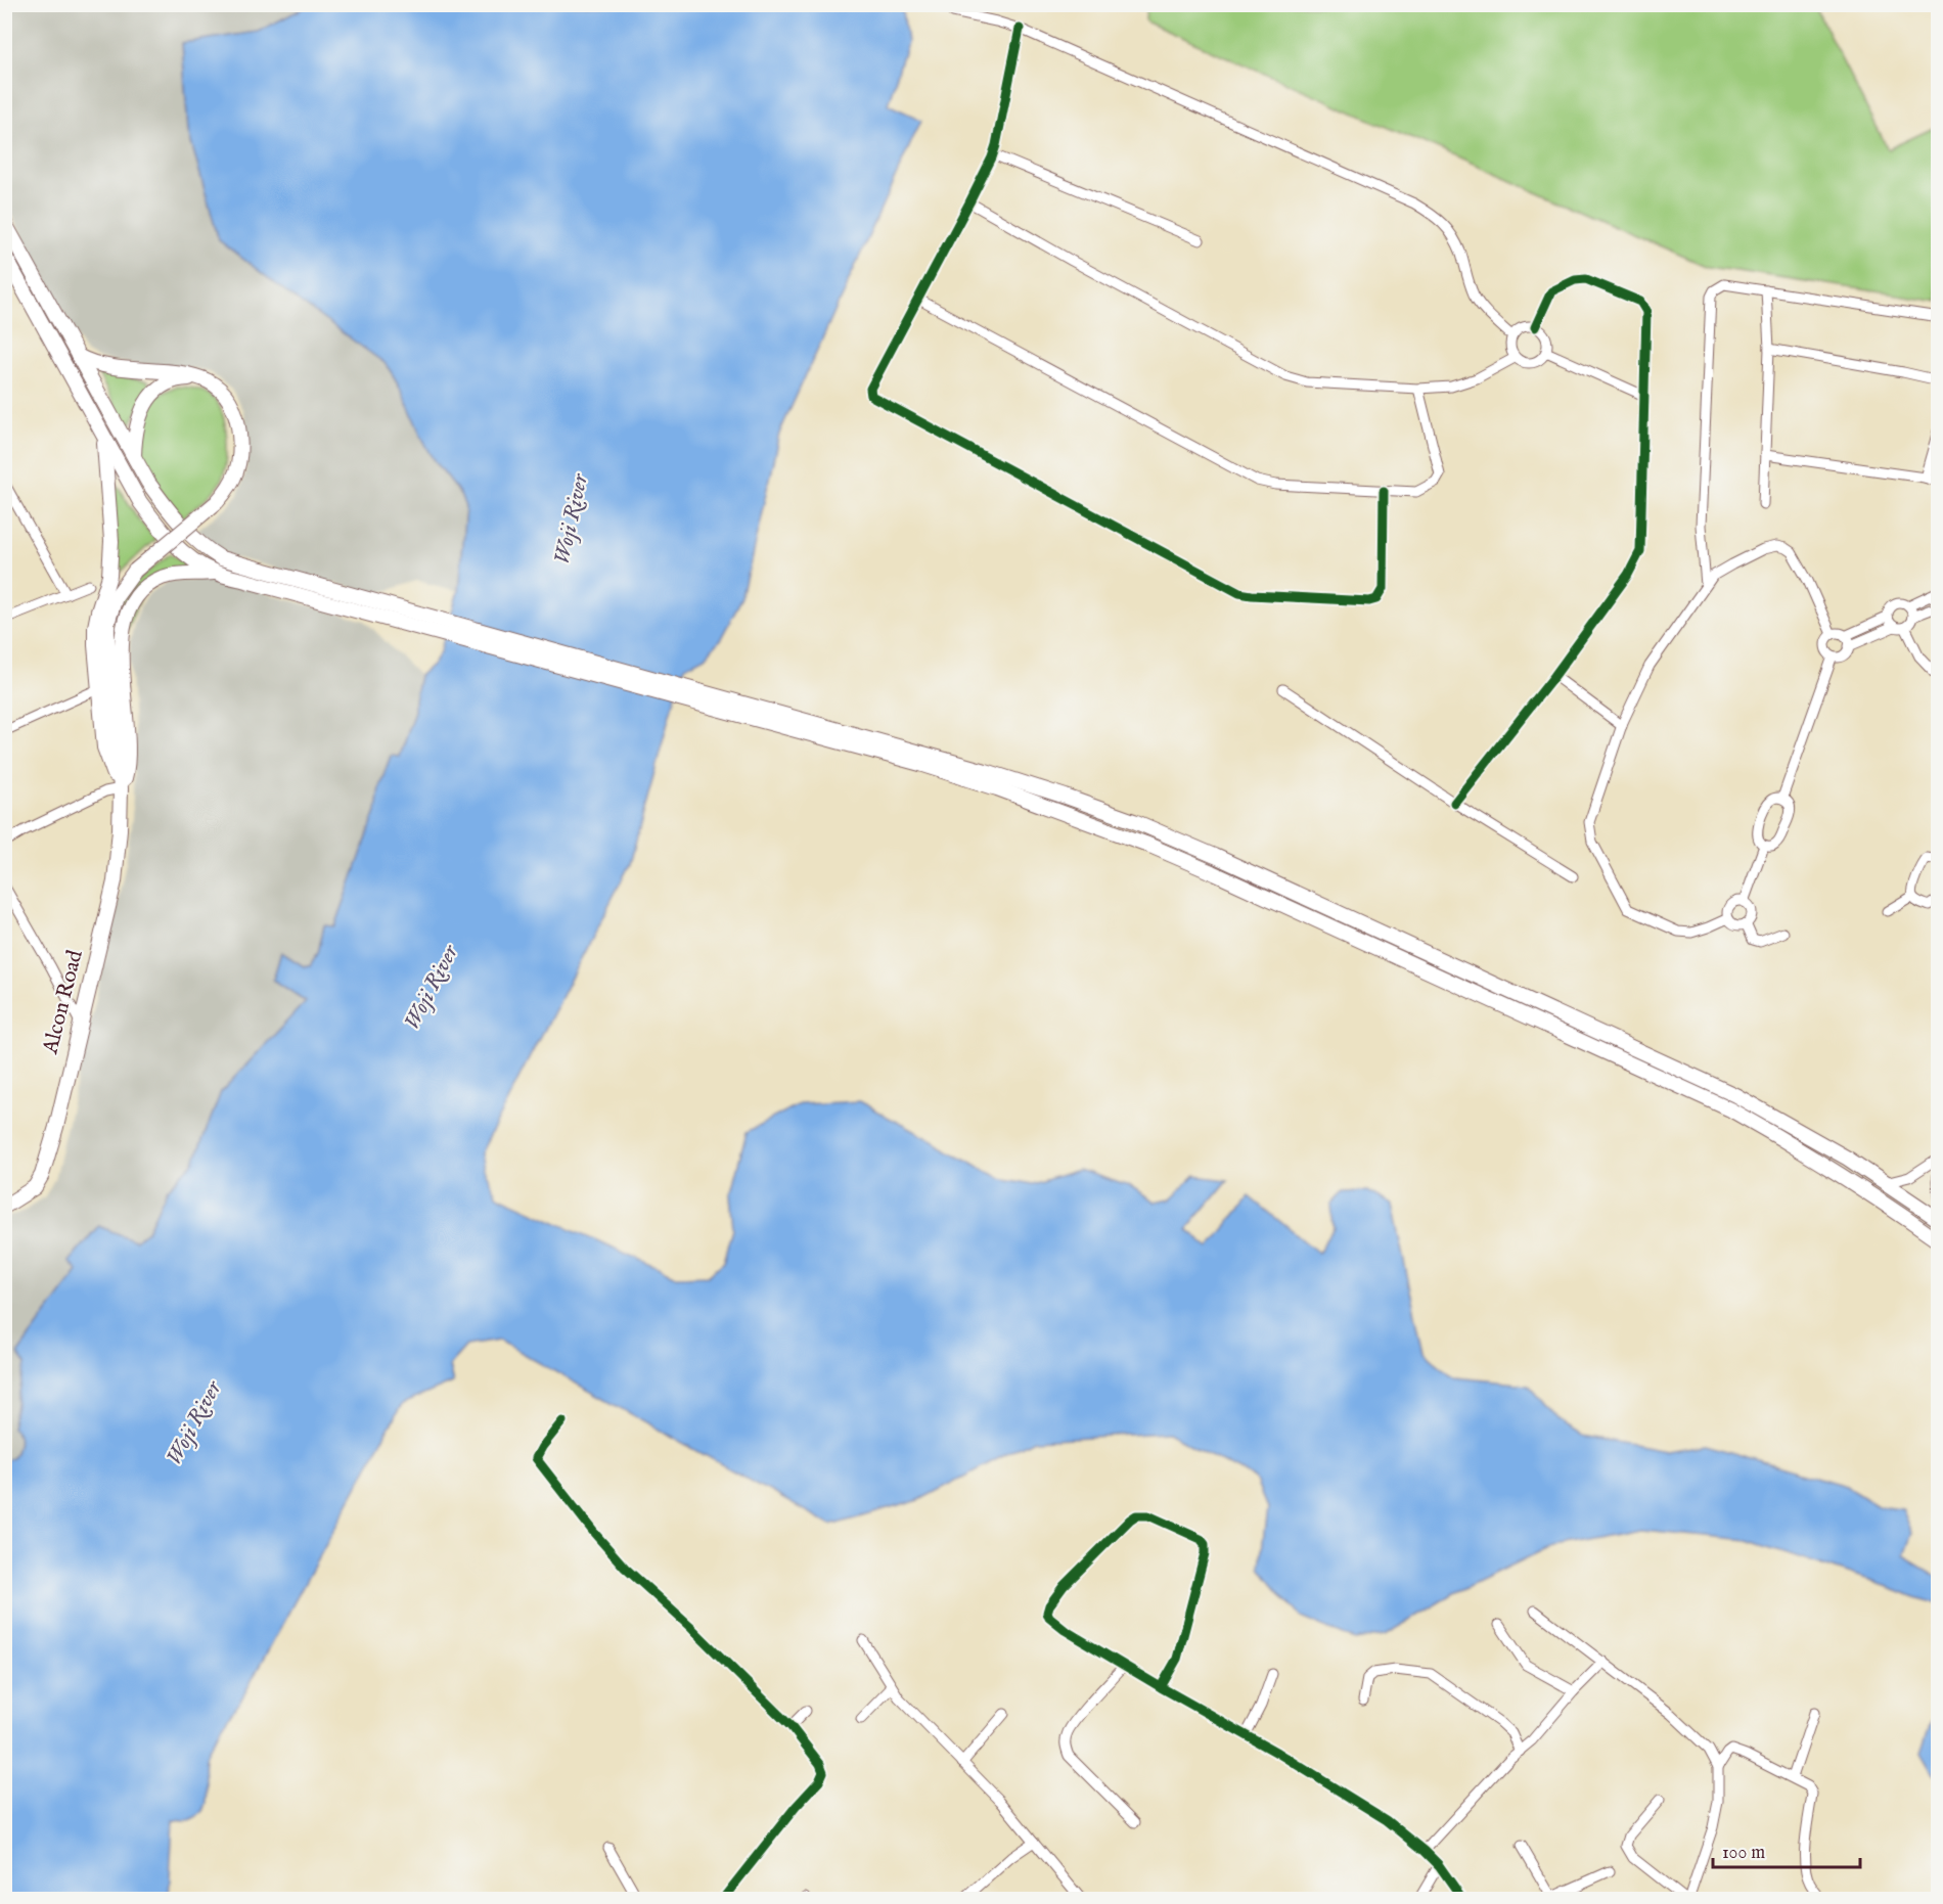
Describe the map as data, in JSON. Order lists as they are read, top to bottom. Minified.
{"streets":{"main road":["Alcon Road"]},"water":["Woji River"],"scale_bar":"100 m"}
